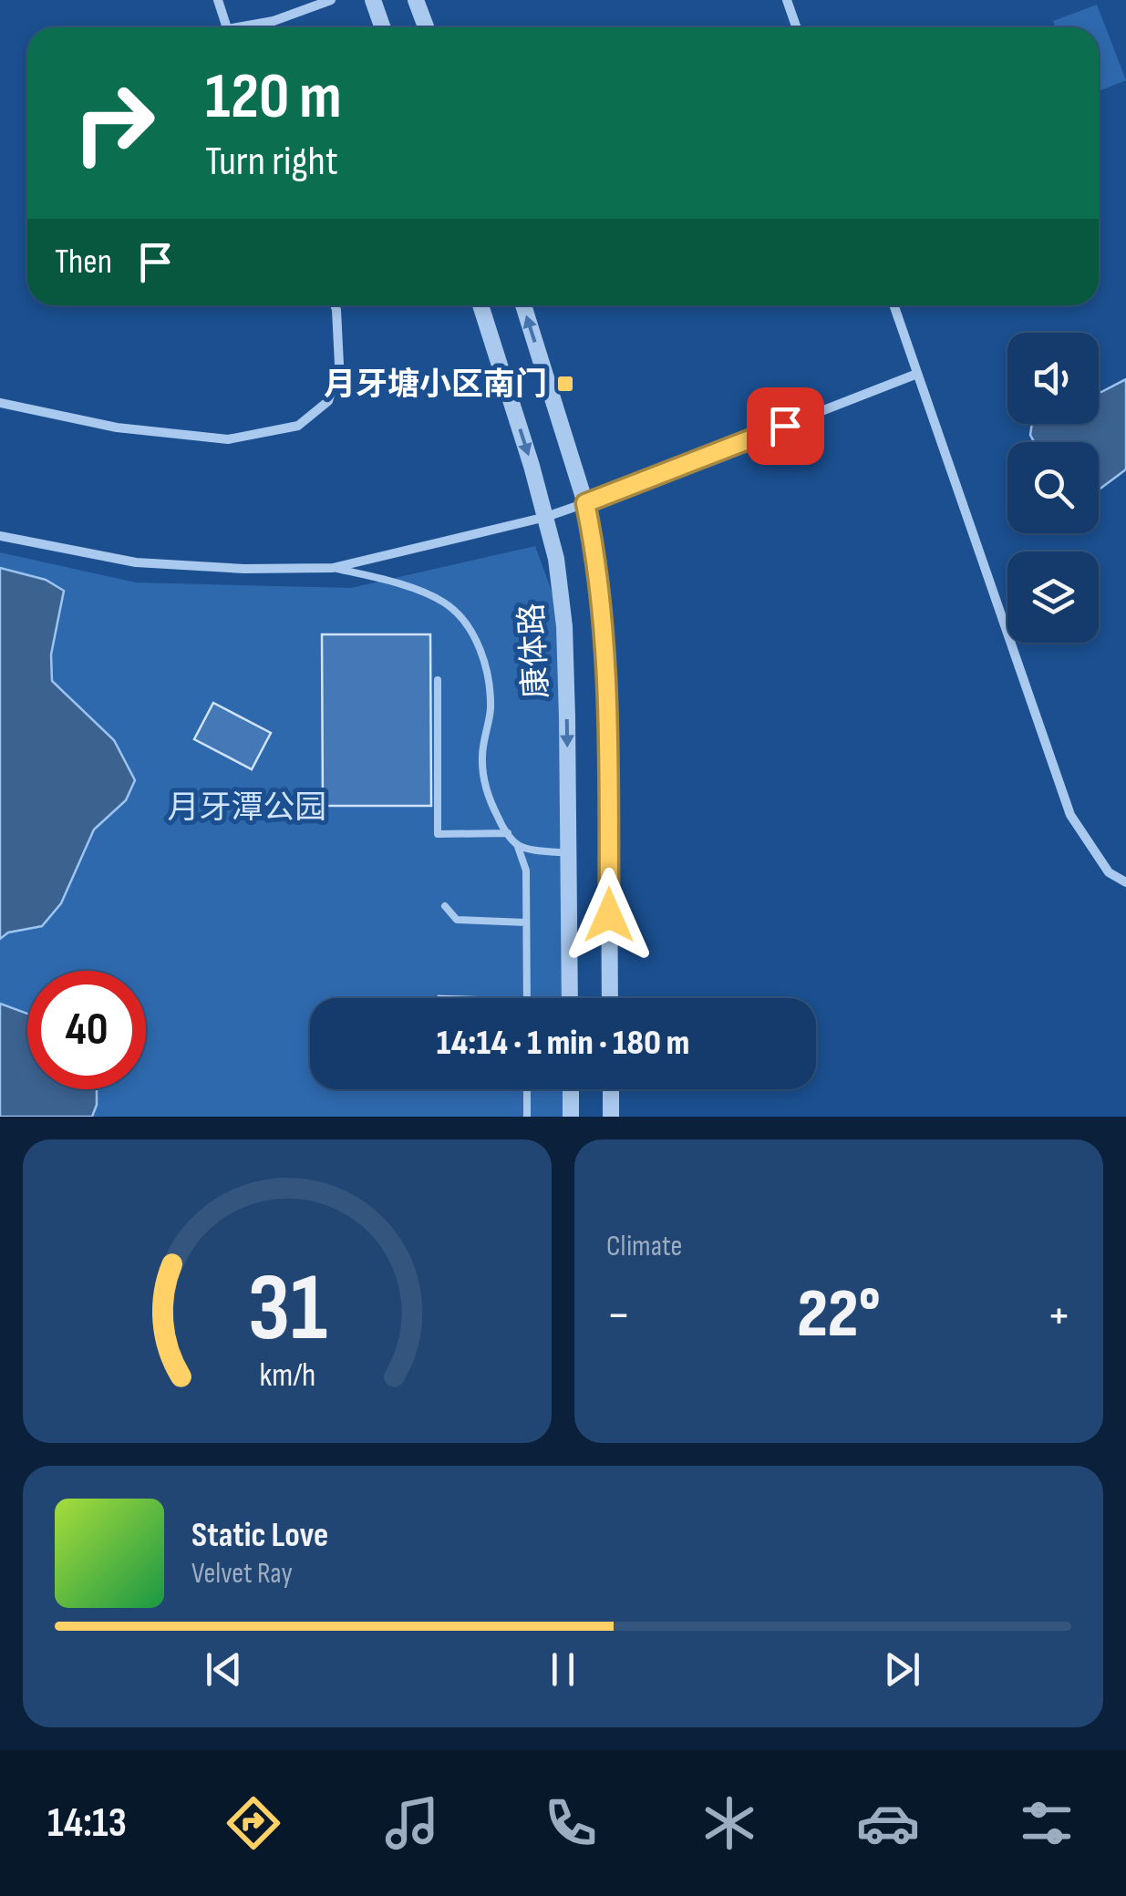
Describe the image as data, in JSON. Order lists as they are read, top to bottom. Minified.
{"streets":{"street":["康体路"]},"parks":["月牙潭公园"],"places":{"transit":["月牙塘小区南门"]},"page":{"turn":["120 m","Turn right"],"then":"Then","limit":"40","trip":"14:14 · 1 min · 180 m","tile":"Climate","heat":["−","22°","+"],"song":["Static Love","Velvet Ray"],"tabs":"14:13","gauge":["31","km/h"]}}
